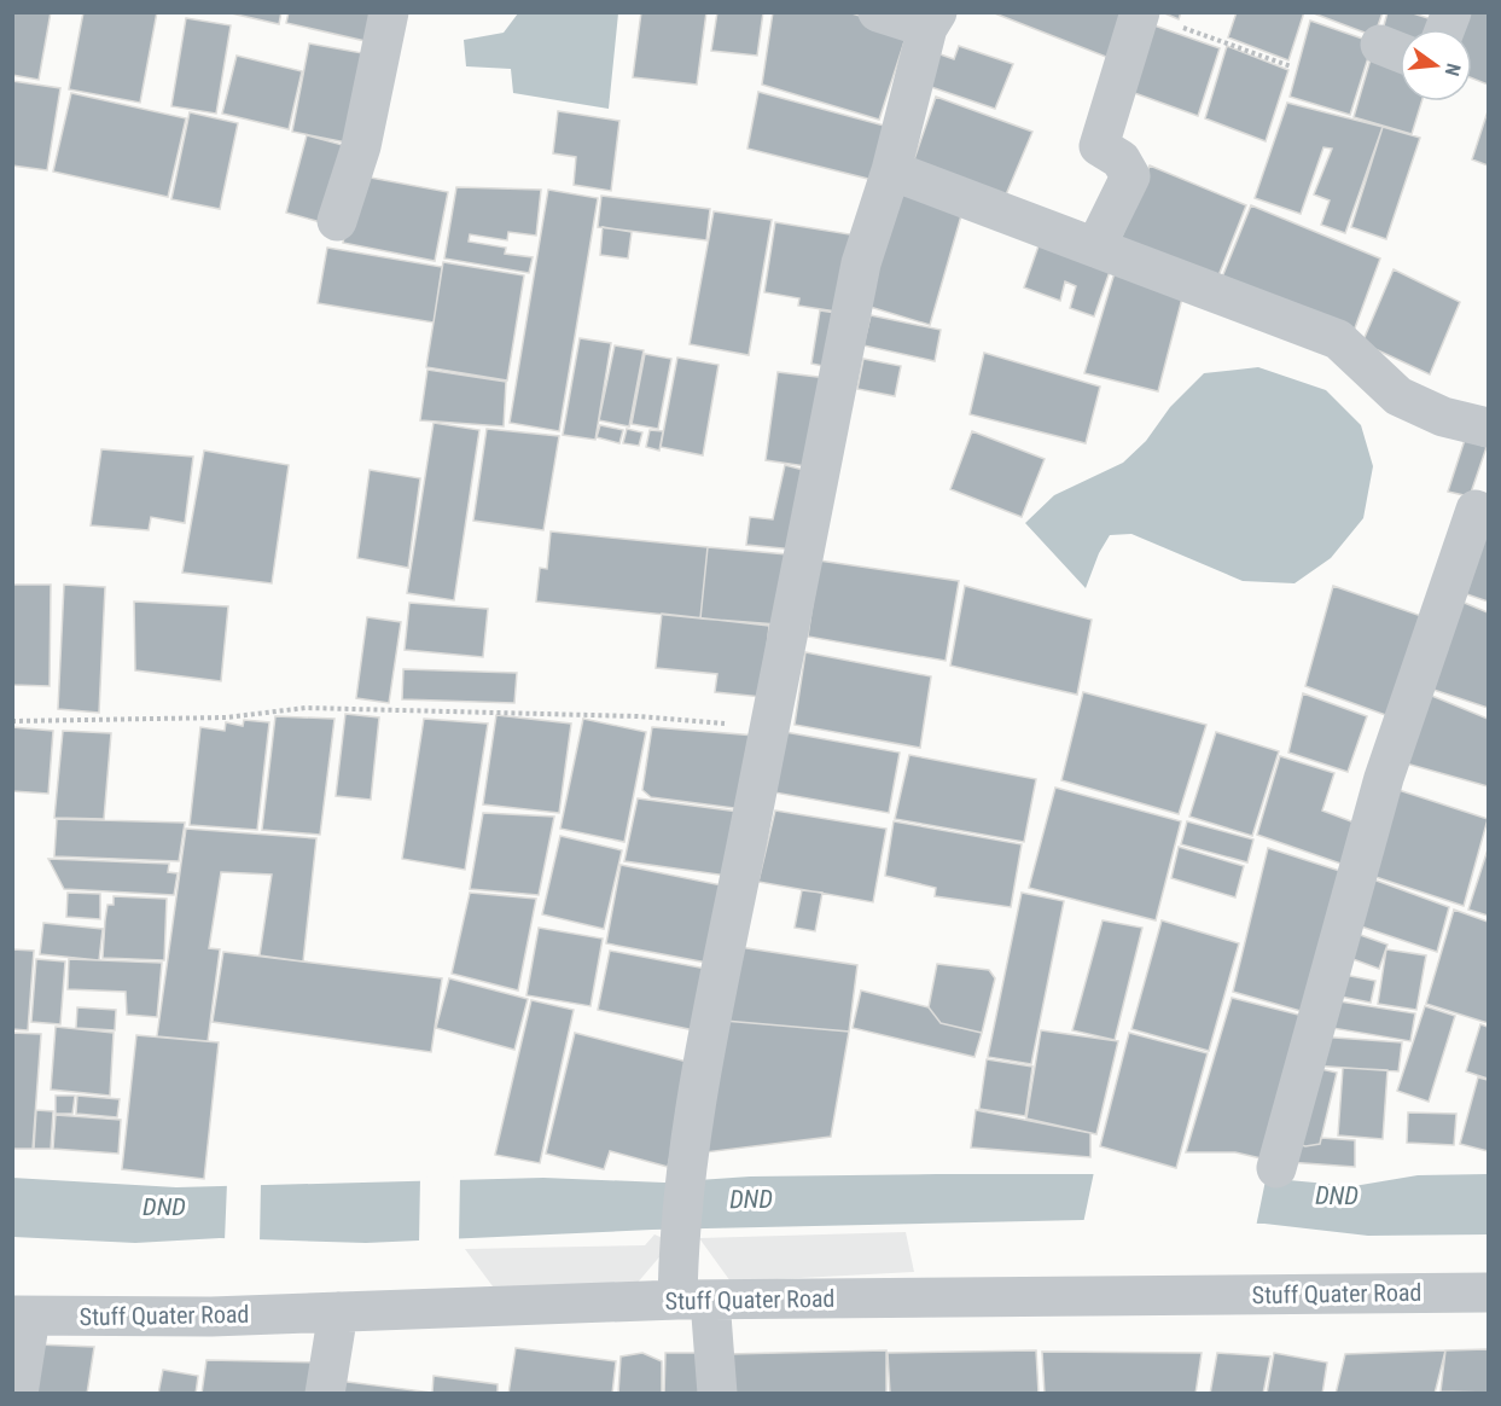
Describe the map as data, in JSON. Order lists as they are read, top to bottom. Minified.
{"streets":{"street":["Stuff Quater Road"]},"water":["DND"],"north":"right"}
